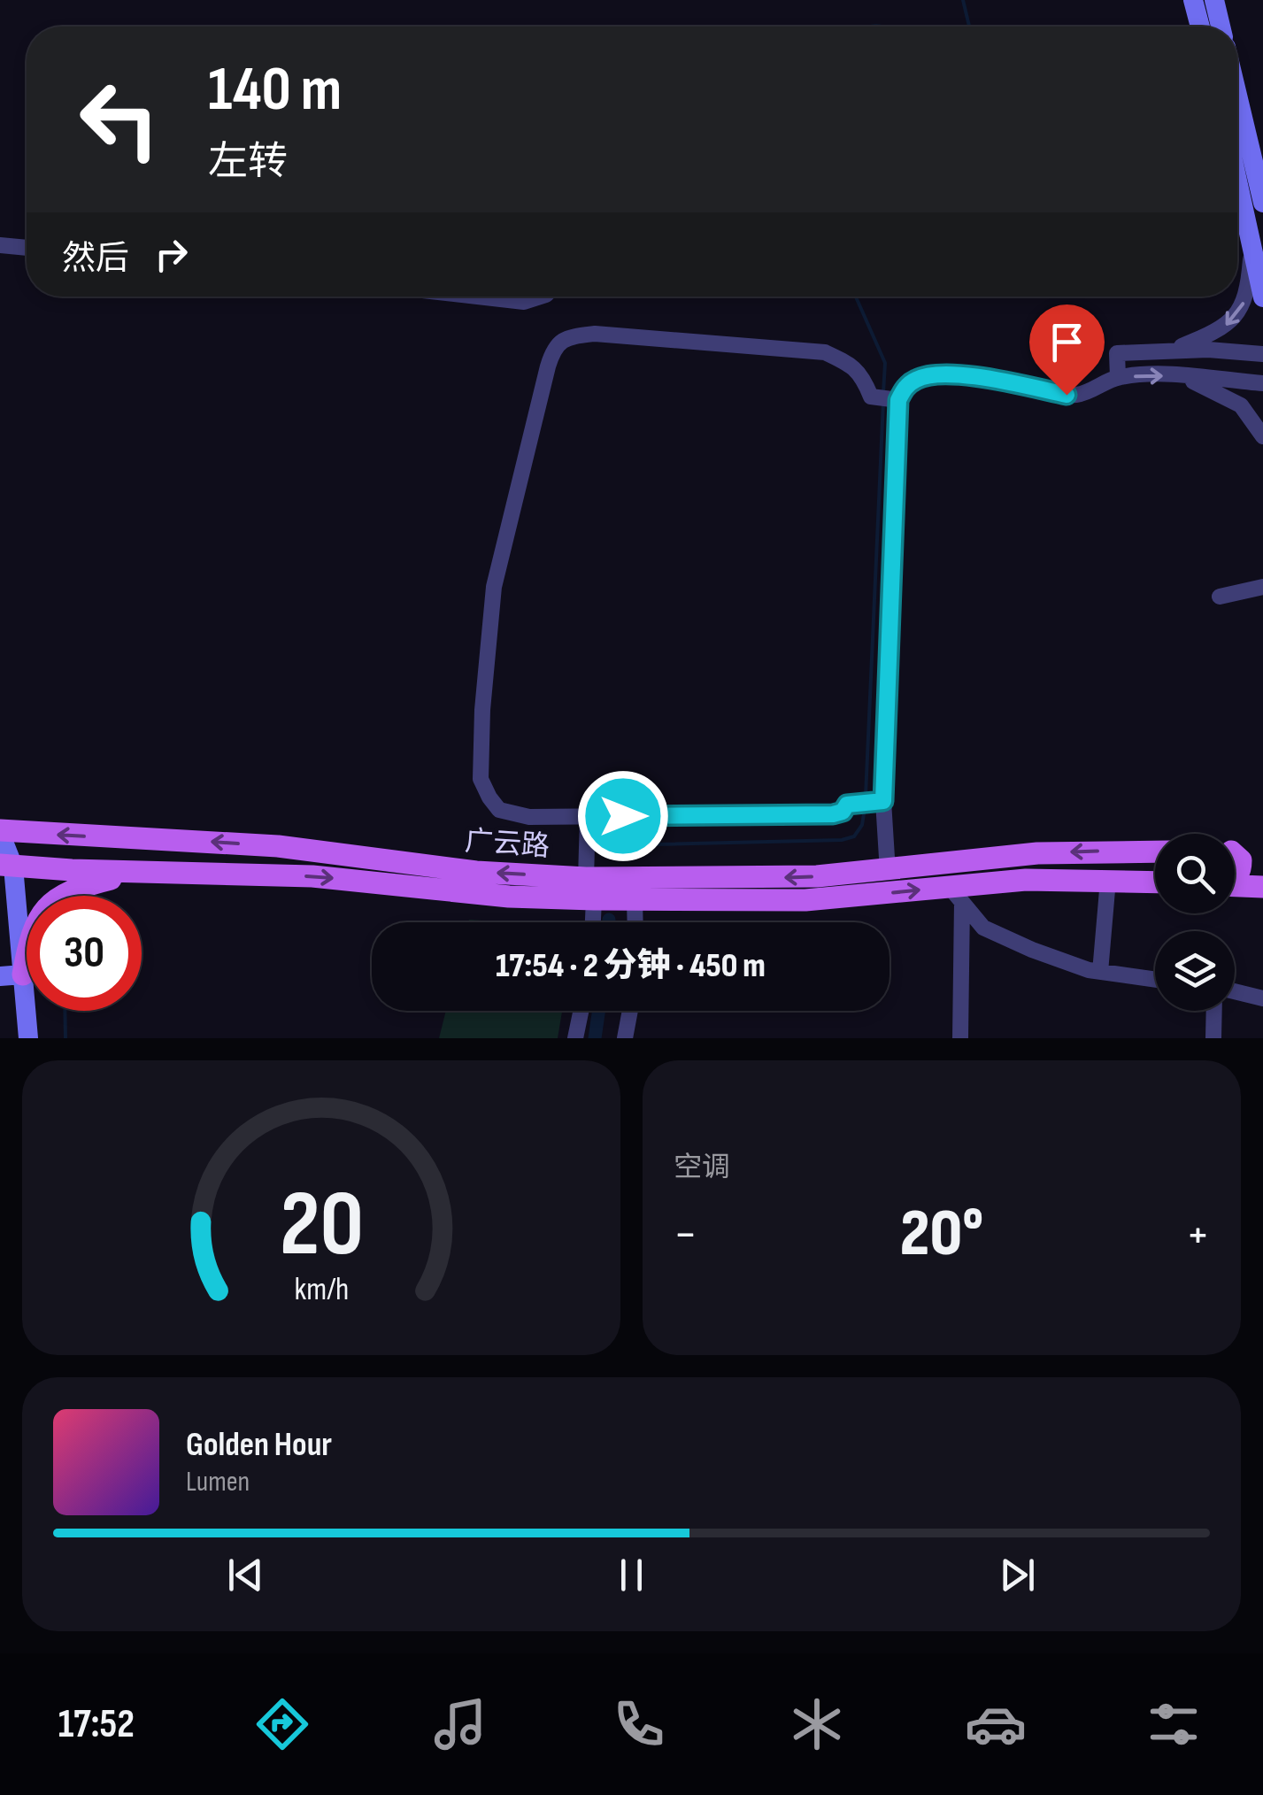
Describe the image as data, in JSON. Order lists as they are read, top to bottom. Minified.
{"streets":{"main road":["广云路"]},"page":{"turn":["140 m","左转"],"then":"然后","limit":"30","trip":"17:54 · 2 分钟 · 450 m","tile":"空调","heat":["−","20°","+"],"song":["Golden Hour","Lumen"],"tabs":"17:52","gauge":["20","km/h"]}}
